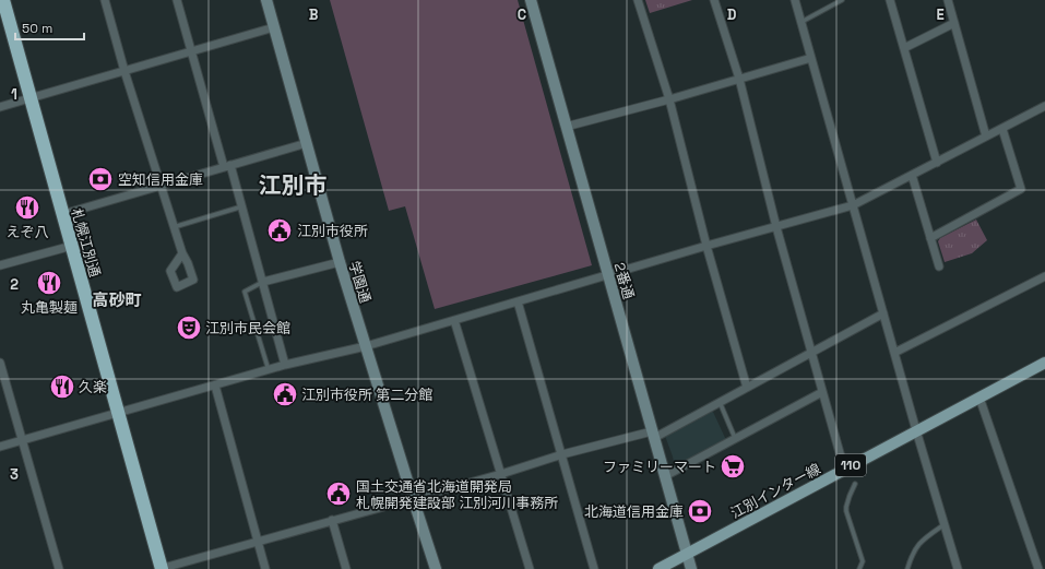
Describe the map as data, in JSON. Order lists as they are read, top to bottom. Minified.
{"streets":{"highway":["札幌江別通"],"main road":["110","江別インター線"],"street":["2番通","学園通"]},"crossings":[["2番通","江別インター線"]],"districts":["江別市","高砂町"],"places":{"bank":["空知信用金庫","北海道信用金庫"],"restaurant":["えぞ八","丸亀製麺","久楽"],"public building":["江別市役所","江別市役所 第二分館","国土交通省北海道開発局 札幌開発建設部 江別河川事務所"],"theatre":["江別市民会館"],"supermarket":["ファミリーマート"]},"scale_bar":"50 m","grid":{"columns":["B","C","D","E"],"rows":["1","2","3"]}}
